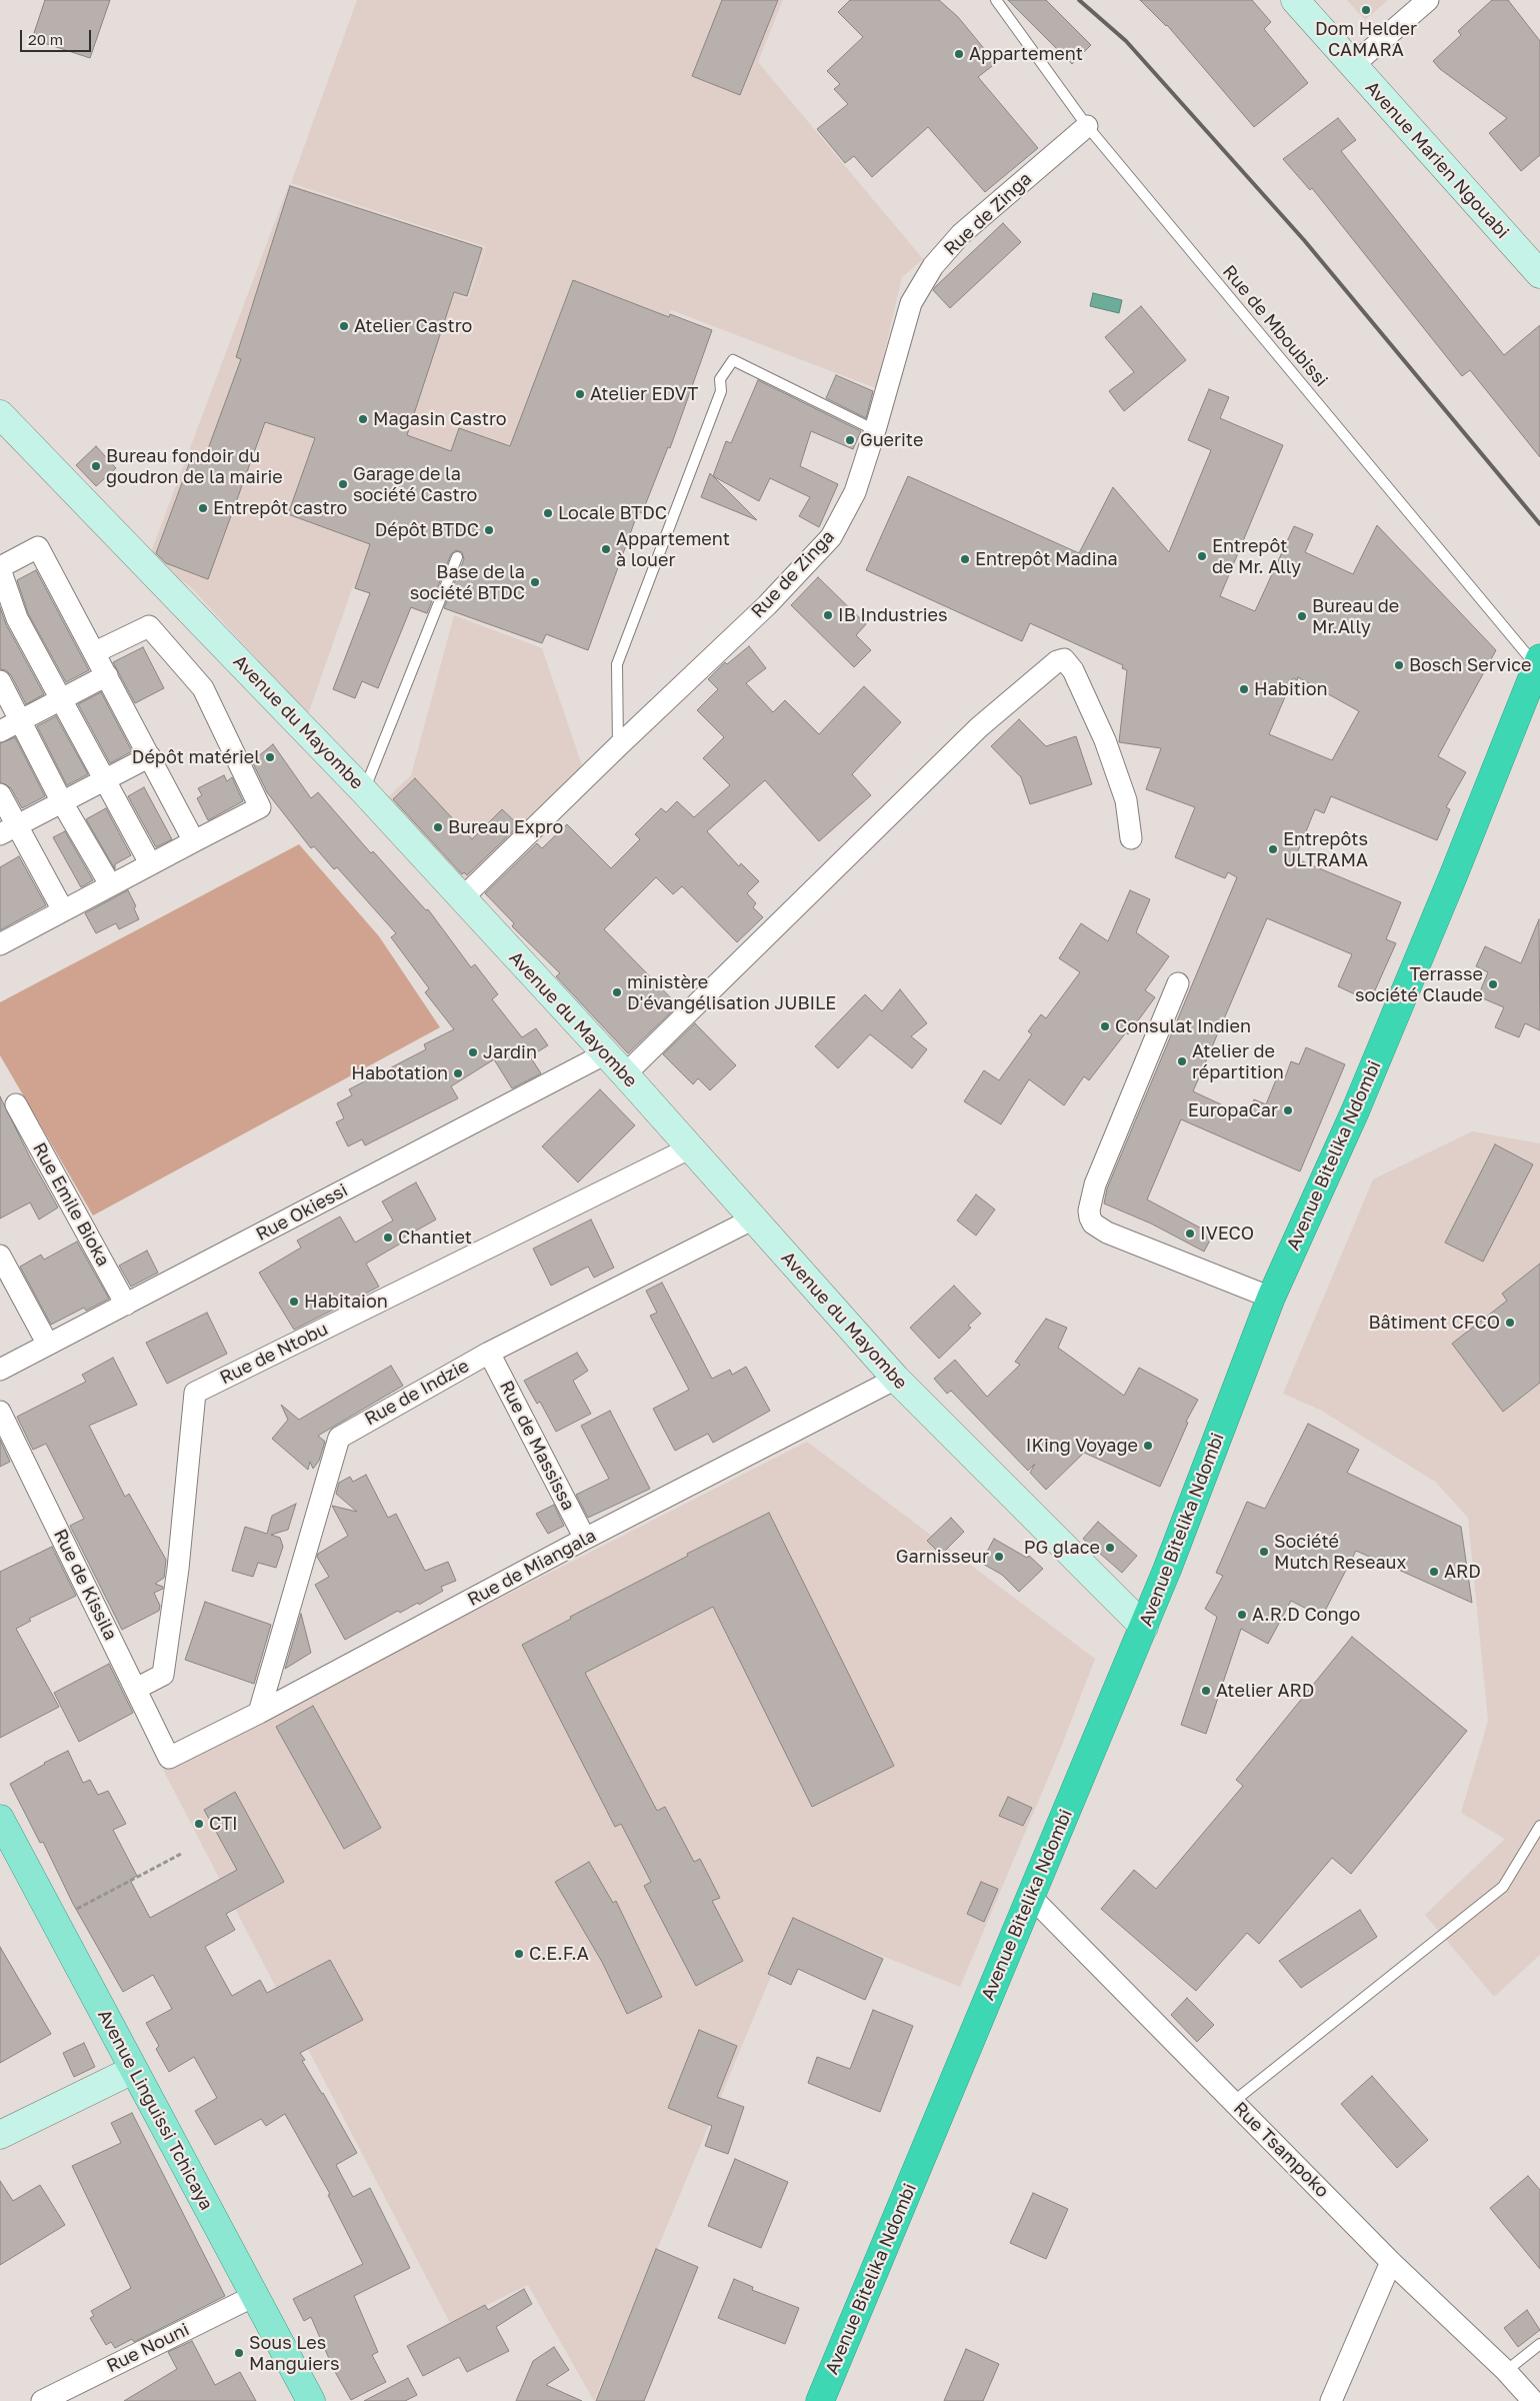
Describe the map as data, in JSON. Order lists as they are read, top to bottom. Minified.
{"streets":{"highway":["Avenue Bitelika Ndombi"],"main road":["Avenue Linguissi Tchicaya"],"street":["Avenue Marien Ngouabi","Rue de Zinga","Avenue du Mayombe","Rue Emile Bioka","Rue Okiessi","Rue de Ntobu","Rue de Indzie","Rue de Massissa","Rue de Miangala","Rue de Kissila","Rue Tsampoko","Rue Nouni"],"lane":["Rue de Mboubissi"]},"crossings":[["Rue de Zinga","Rue de Mboubissi"],["Rue de Zinga","Avenue du Mayombe"],["Rue de Mboubissi","Avenue Bitelika Ndombi"],["Avenue du Mayombe","Avenue Bitelika Ndombi"],["Avenue du Mayombe","Rue Okiessi"],["Avenue du Mayombe","Rue de Ntobu"],["Avenue du Mayombe","Rue de Indzie"],["Avenue du Mayombe","Rue de Miangala"],["Avenue Bitelika Ndombi","Rue Tsampoko"],["Rue Emile Bioka","Rue Okiessi"],["Rue de Ntobu","Rue de Kissila"],["Rue de Indzie","Rue de Massissa"],["Rue de Indzie","Rue de Miangala"],["Rue de Massissa","Rue de Miangala"],["Rue de Miangala","Rue de Kissila"],["Avenue Linguissi Tchicaya","Rue Nouni"]],"places":["Dom Helder CAMARA","Appartement","Atelier Castro","Atelier EDVT","Magasin Castro","Guerite","Bureau fondoir du goudron de la mairie","Garage de la société Castro","Entrepôt castro","Locale BTDC","Dépôt BTDC","Appartement à louer","Entrepôt de Mr. Ally","Entrepôt Madina","Base de la société BTDC","IB Industries","Bureau de Mr.Ally","Bosch Service","Habition","Dépôt matériel","Bureau Expro","Entrepôts ULTRAMA","Terrasse société Claude","ministère D'évangélisation JUBILE","Consulat Indien","Jardin","Atelier de répartition","Habotation","EuropaCar","IVECO","Chantiet","Habitaion","Bâtiment CFCO","IKing Voyage","PG glace","Société Mutch Reseaux","Garnisseur","ARD","A.R.D Congo","Atelier ARD","CTI","C.E.F.A","Sous Les Manguiers"],"scale_bar":"20 m"}
